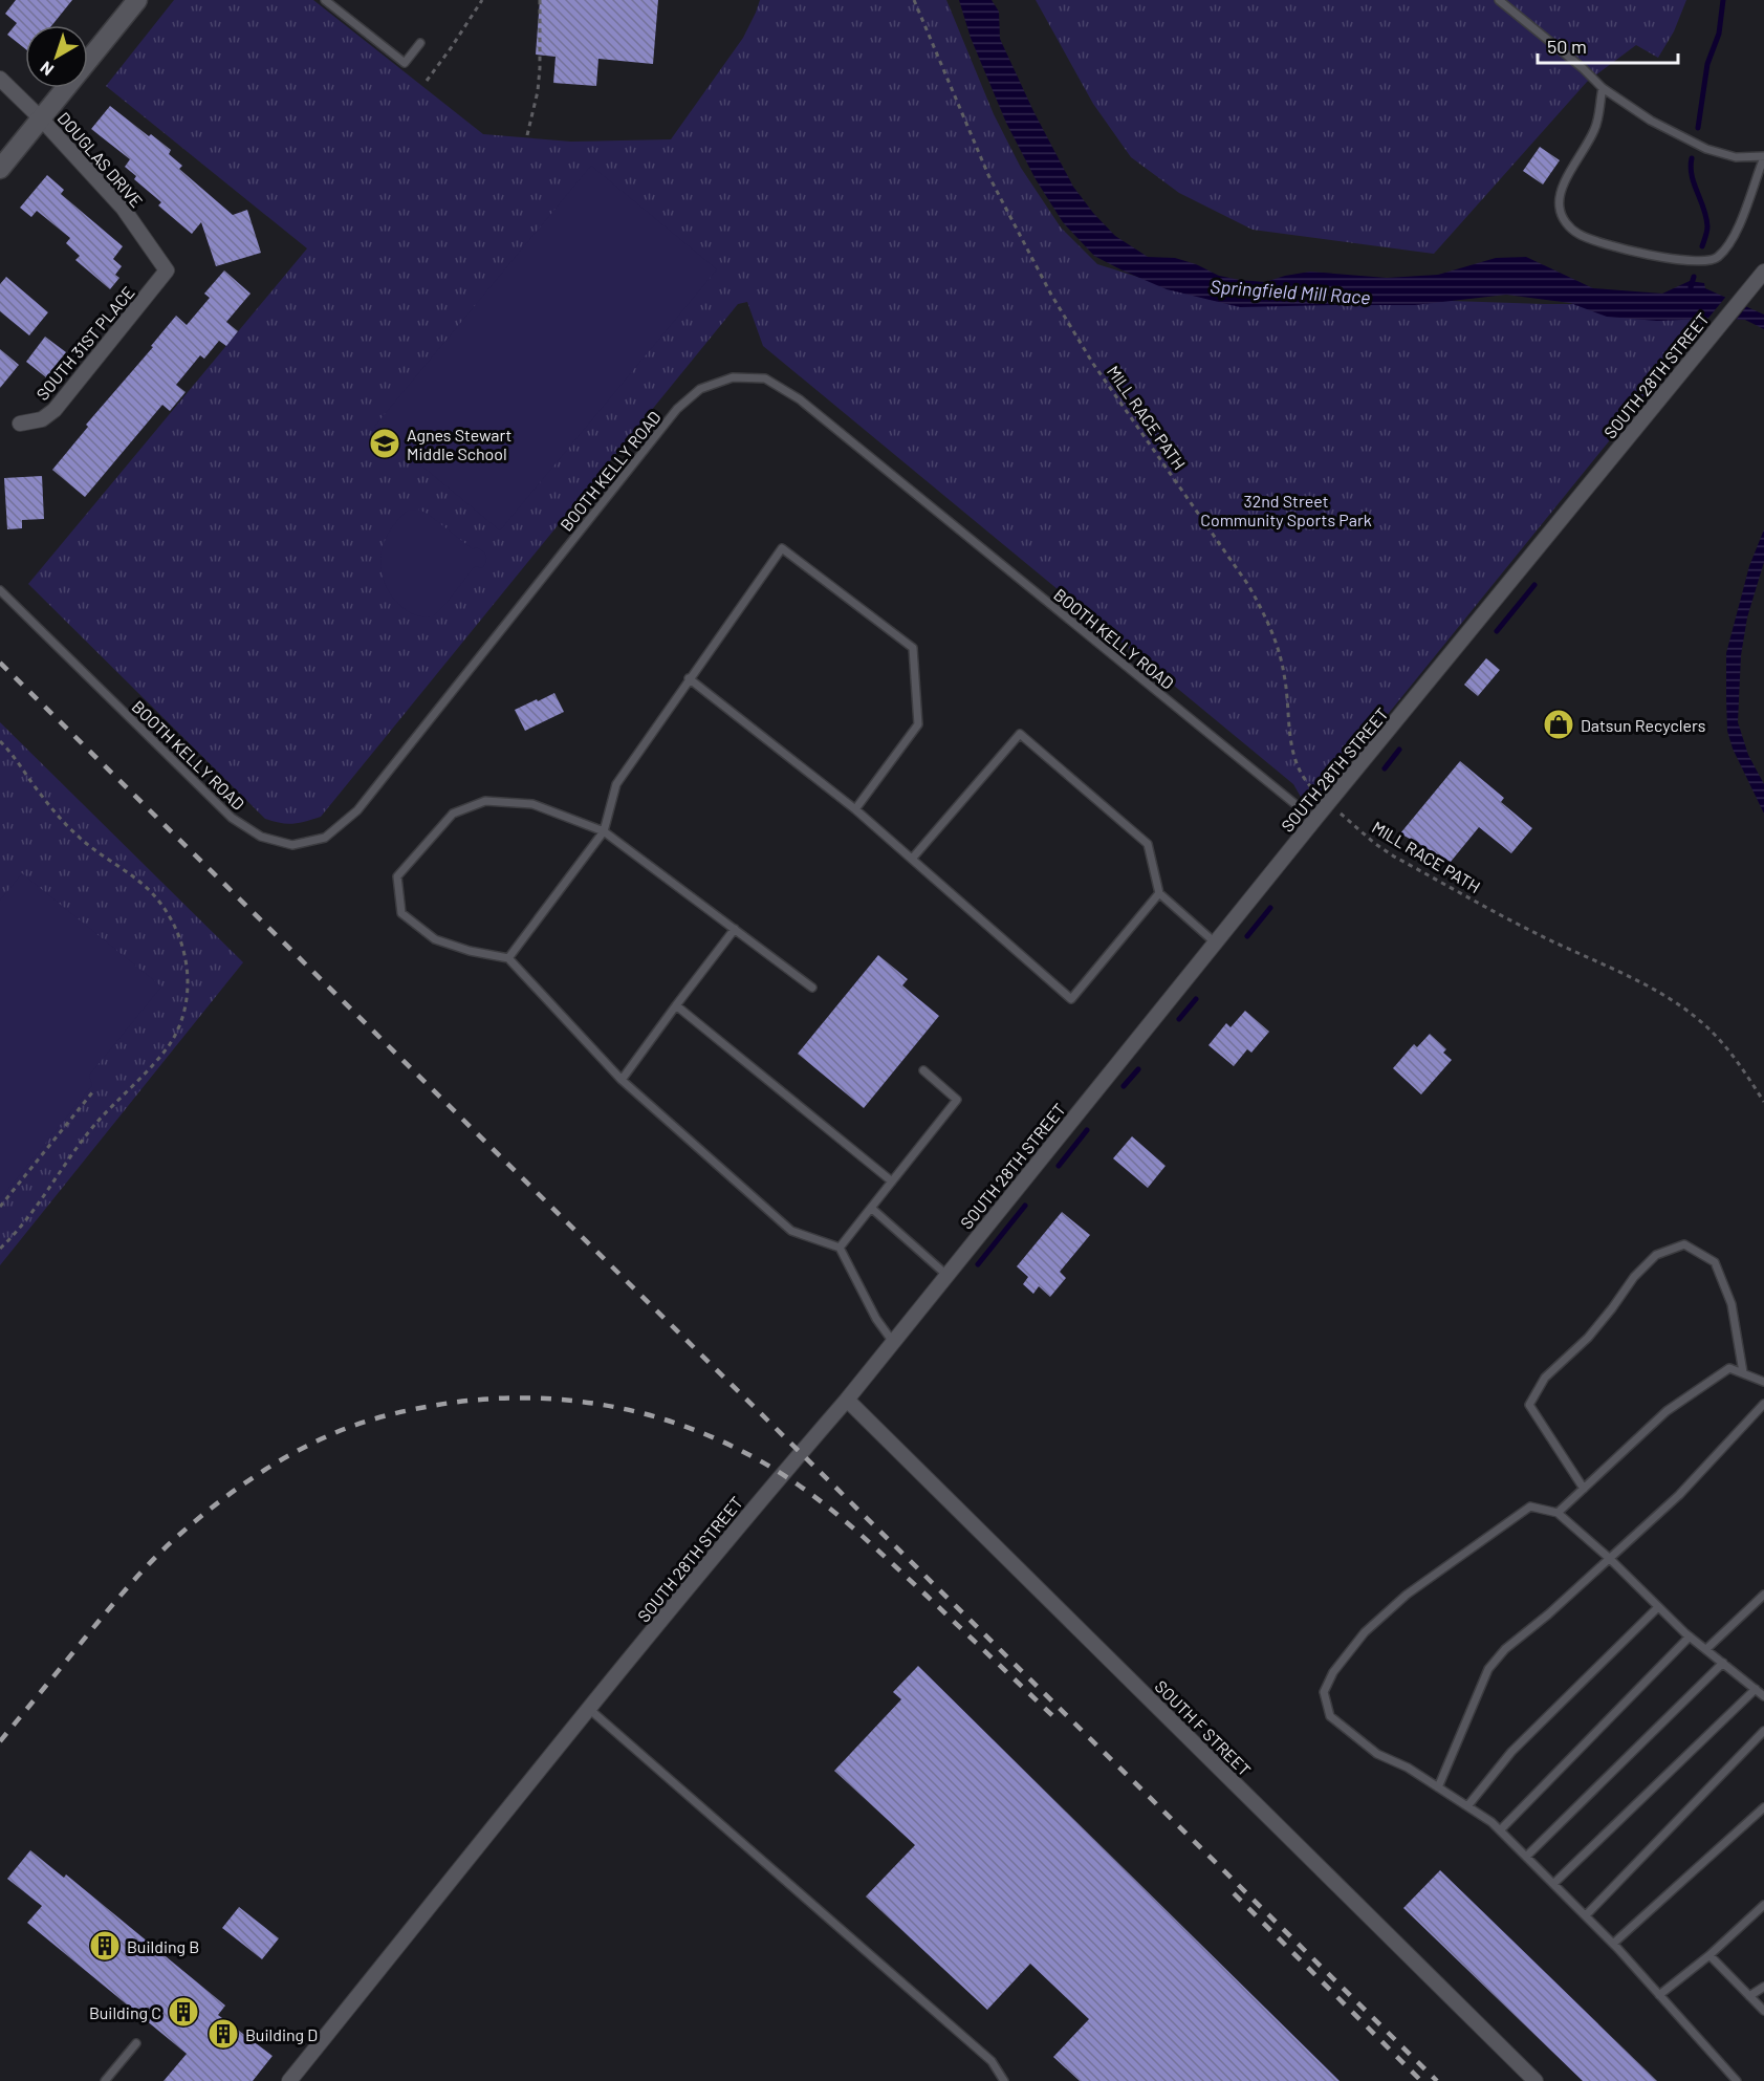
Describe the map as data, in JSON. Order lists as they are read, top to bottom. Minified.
{"streets":{"street":["DOUGLAS DRIVE","SOUTH 31ST PLACE","SOUTH 28TH STREET","SOUTH F STREET"],"lane":["BOOTH KELLY ROAD"],"path":["MILL RACE PATH"]},"crossings":[["DOUGLAS DRIVE","SOUTH 31ST PLACE"],["SOUTH 28TH STREET","MILL RACE PATH"],["SOUTH 28TH STREET","BOOTH KELLY ROAD"],["SOUTH 28TH STREET","SOUTH F STREET"]],"water":["Springfield Mill Race"],"parks":["32nd Street Community Sports Park"],"places":{"school or university":["Agnes Stewart Middle School"],"shop":["Datsun Recyclers"],"building":["Building B","Building C","Building D"]},"scale_bar":"50 m","north":"bottom left"}
